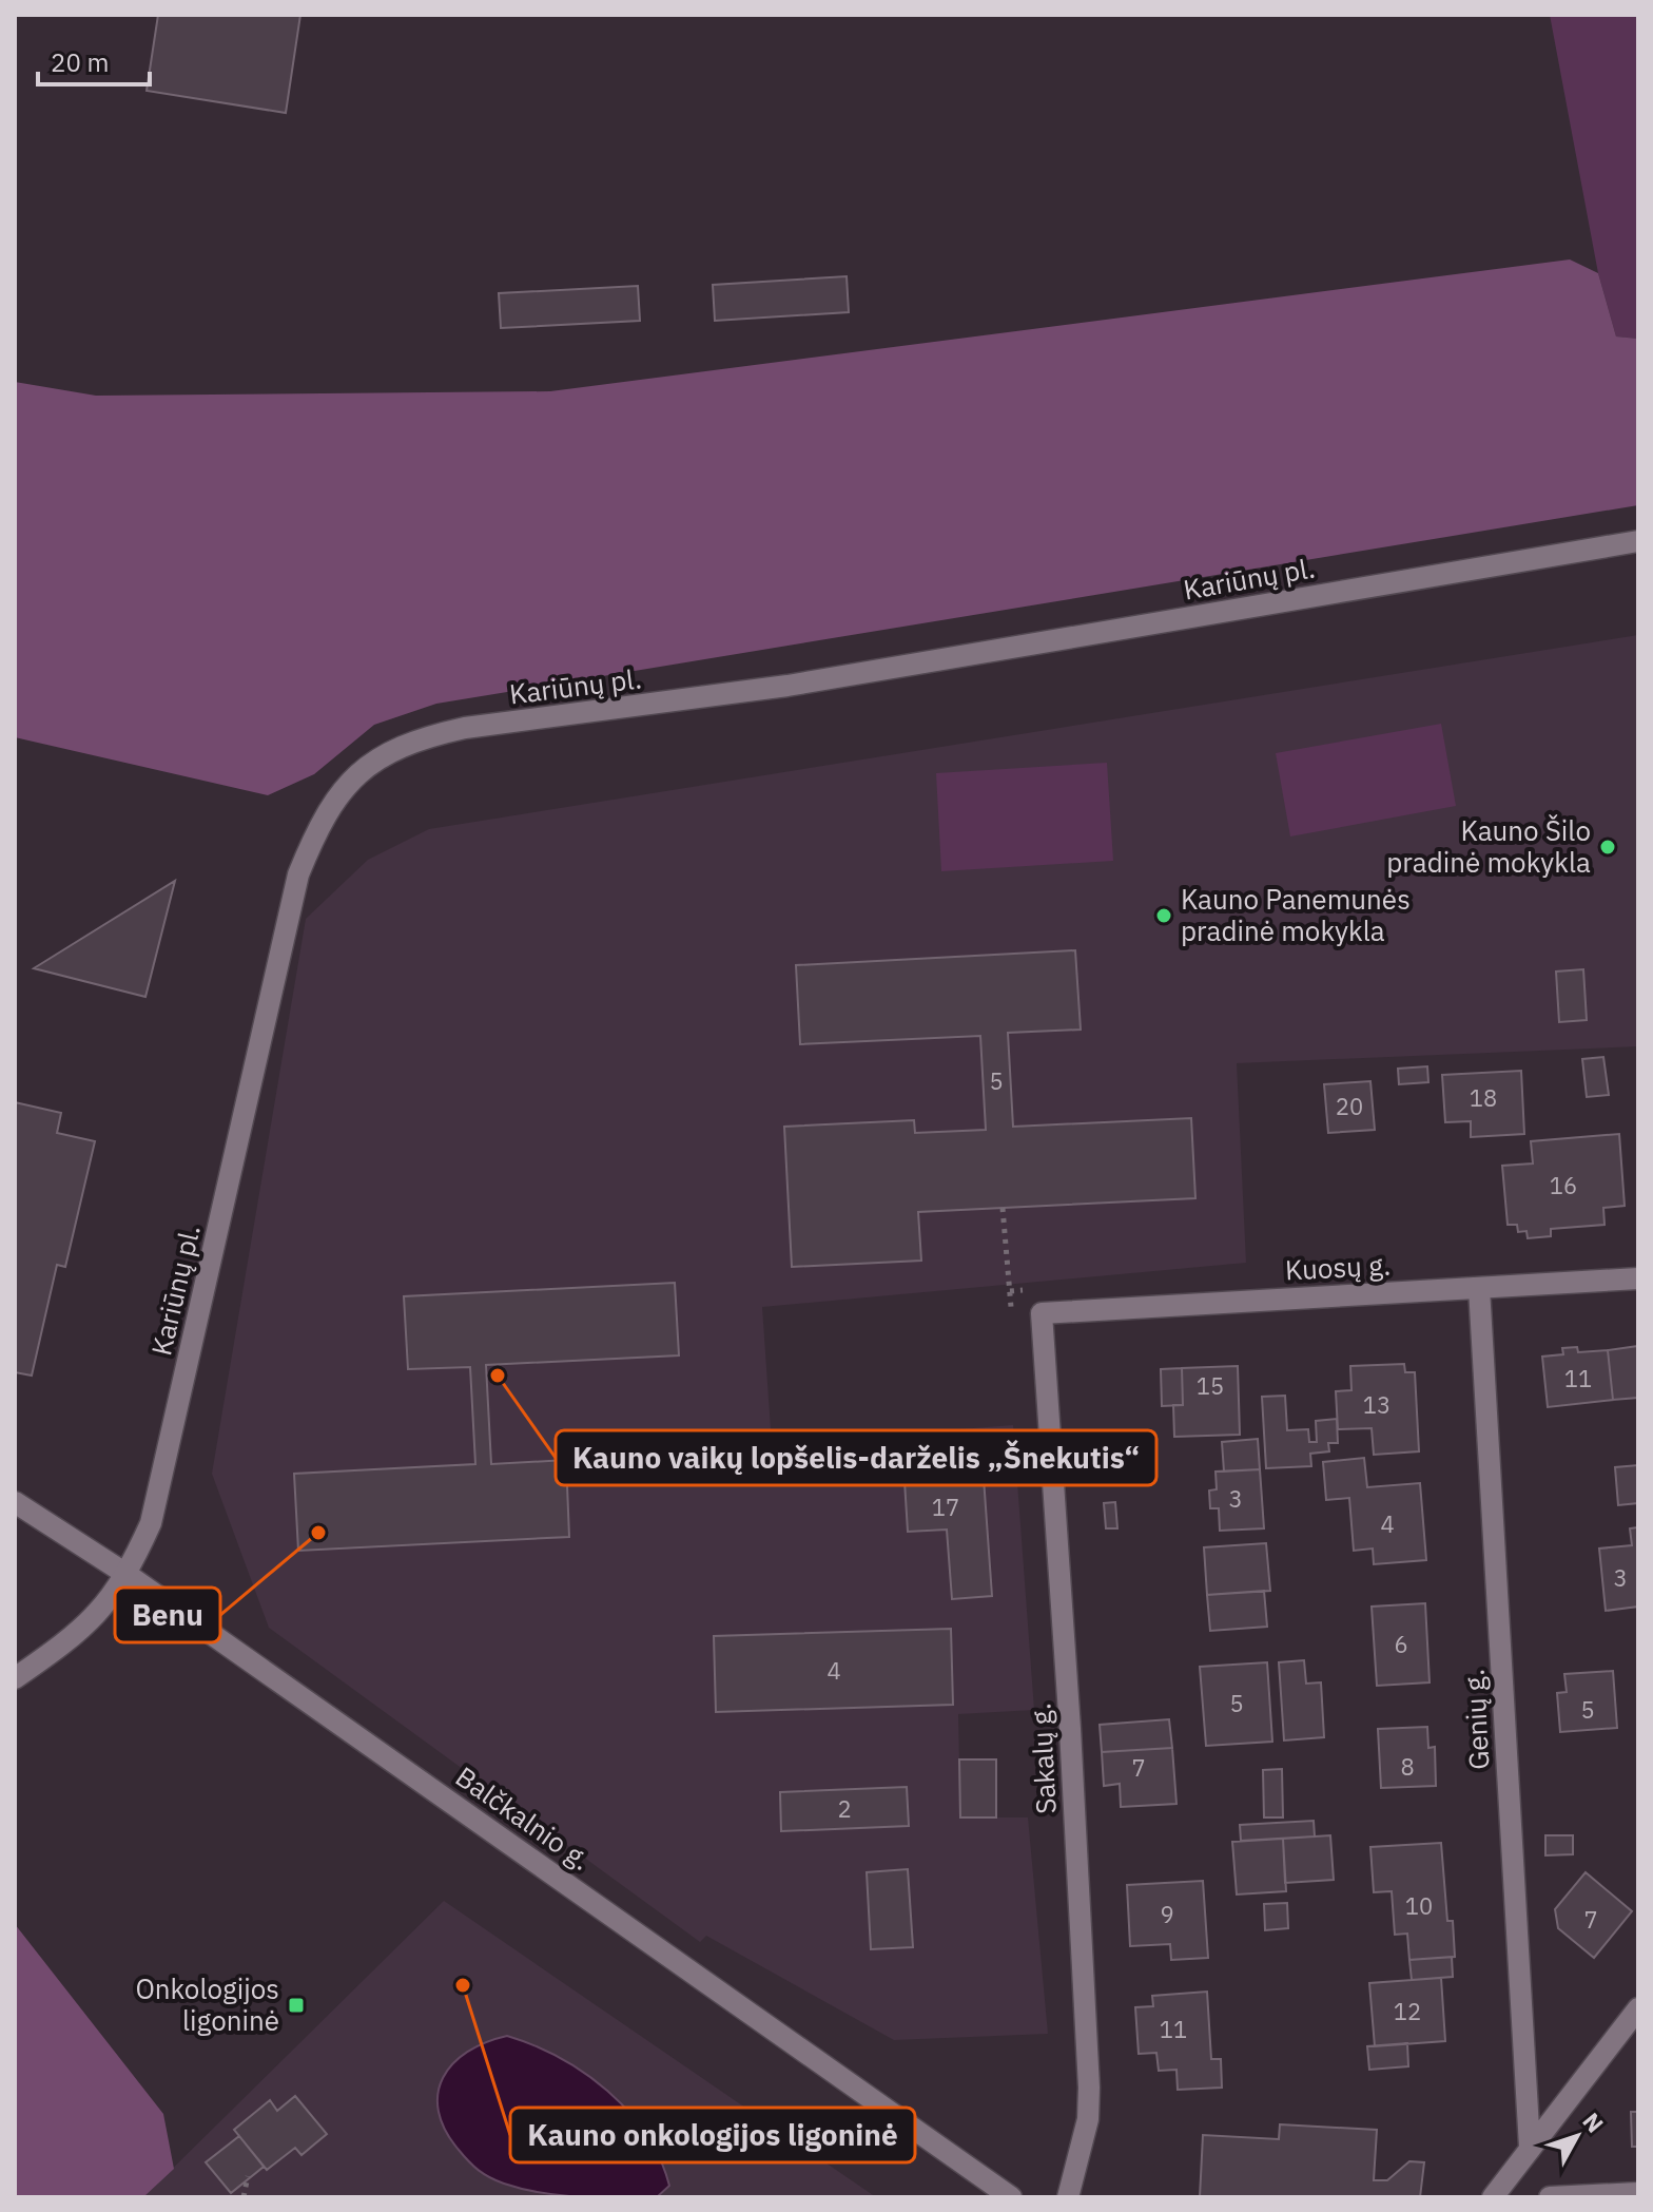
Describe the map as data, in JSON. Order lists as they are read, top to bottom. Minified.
{"streets":{"street":["Kariūnų pl.","Kuosų g.","Genių g.","Sakalų g.","Balčkalnio g."]},"crossings":[["Kariūnų pl.","Balčkalnio g."],["Kuosų g.","Genių g."],["Kuosų g.","Sakalų g."]],"places":{"other":["Kauno Šilo pradinė mokykla","Kauno Panemunės pradinė mokykla","Kauno vaikų lopšelis-darželis „Šnekutis“","Benu","Kauno onkologijos ligoninė"],"transit":["Onkologijos ligoninė"]},"house_numbers":["5","18","20","16","11","15","13","3","17","4","3","6","4","5","5","8","7","2","10","9","7","12","11"],"scale_bar":"20 m","north":"top right"}
